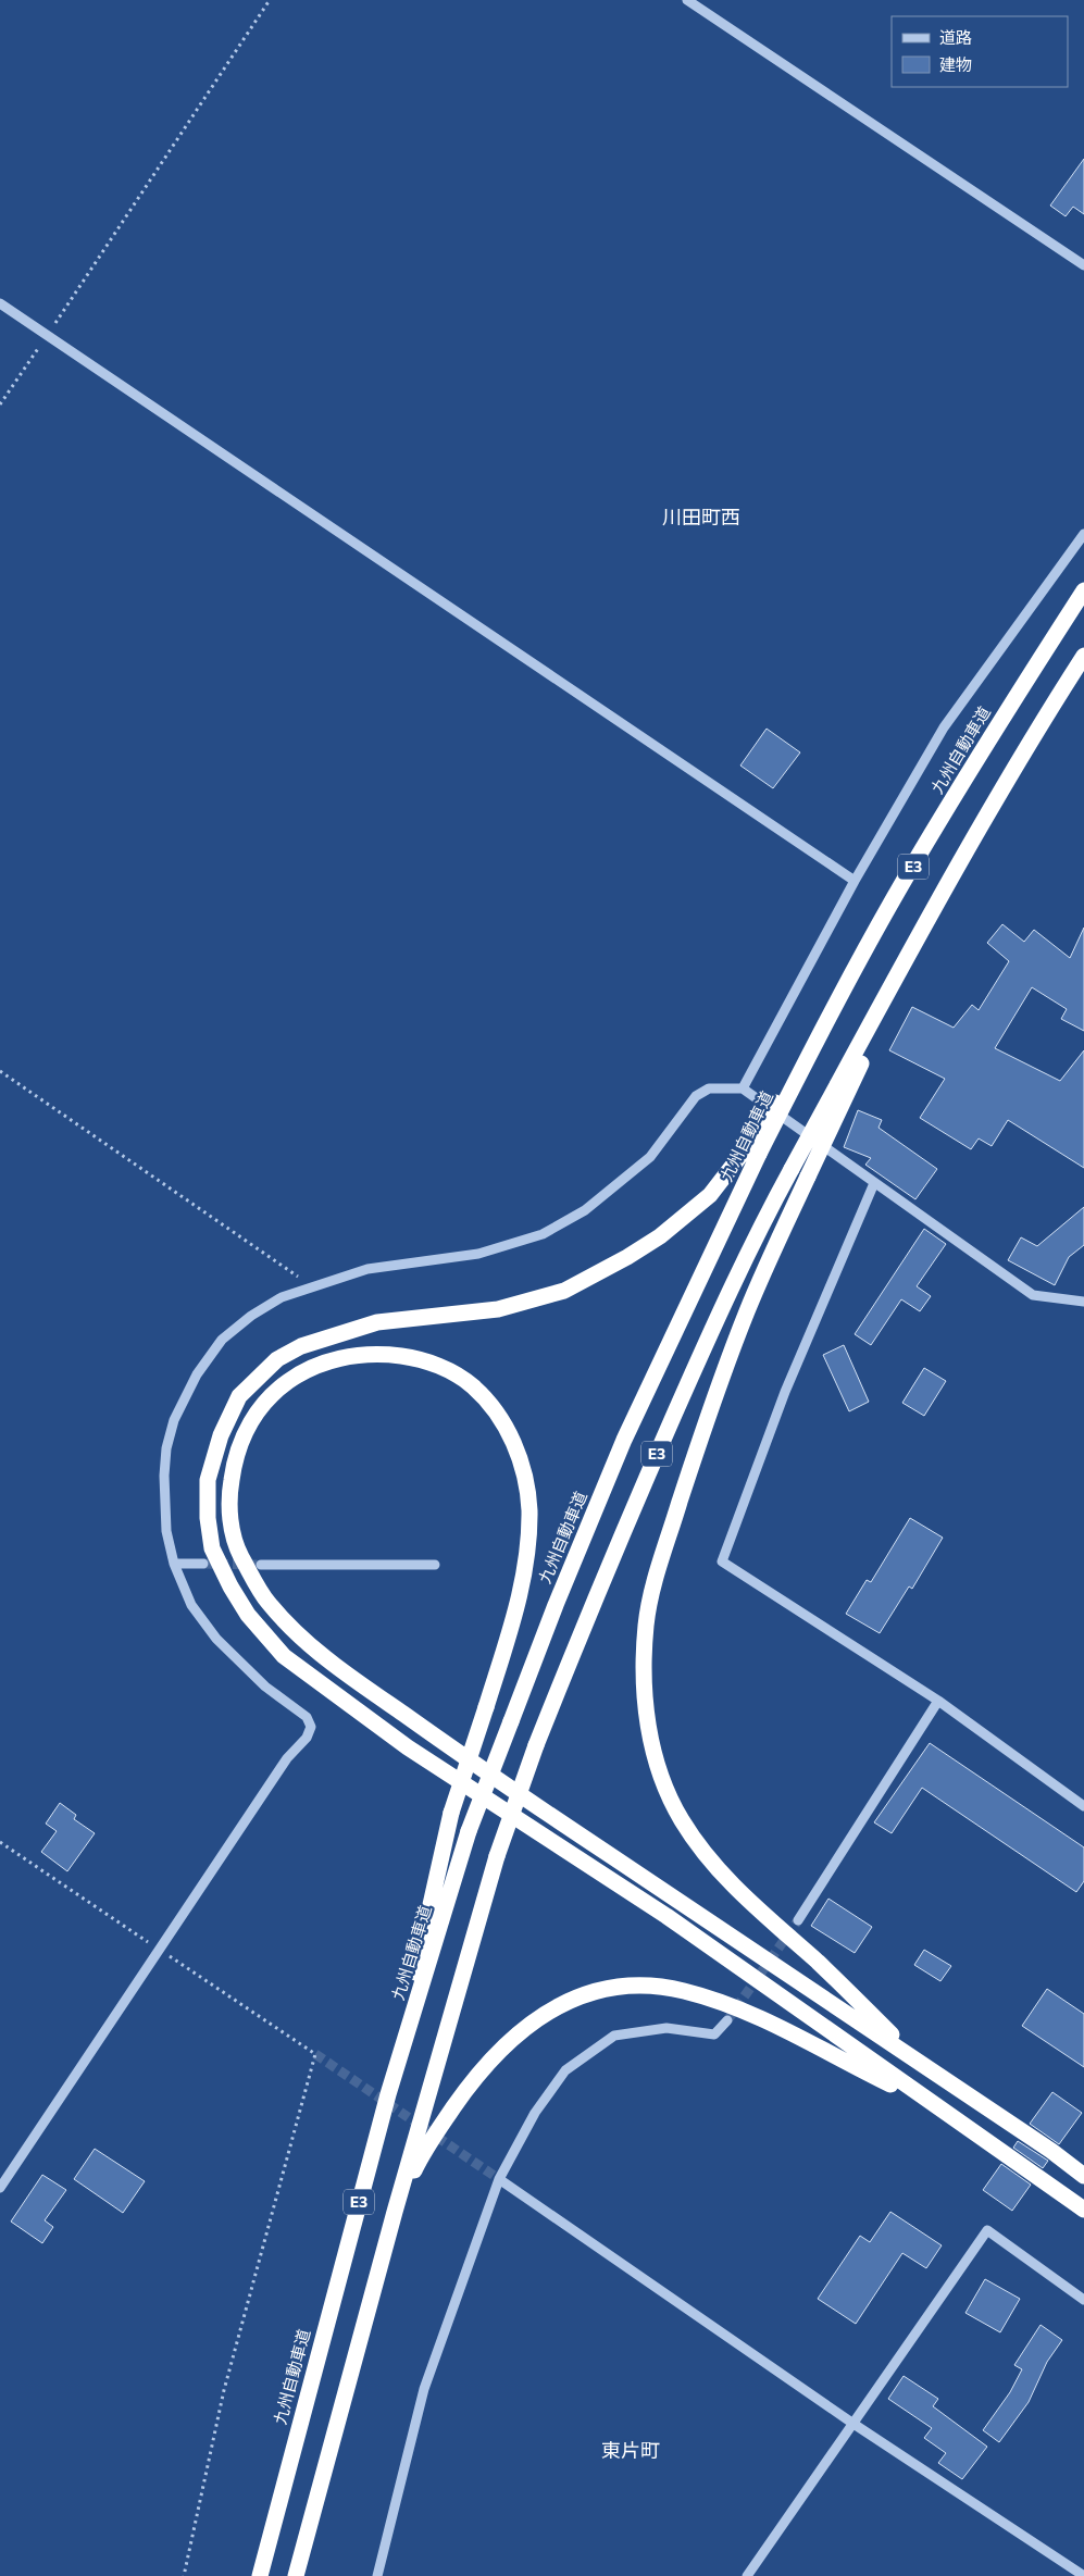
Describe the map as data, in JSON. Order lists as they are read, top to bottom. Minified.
{"streets":{"highway":["九州自動車道","E3"]},"districts":["川田町西","東片町"],"legend":["道路","建物"]}
